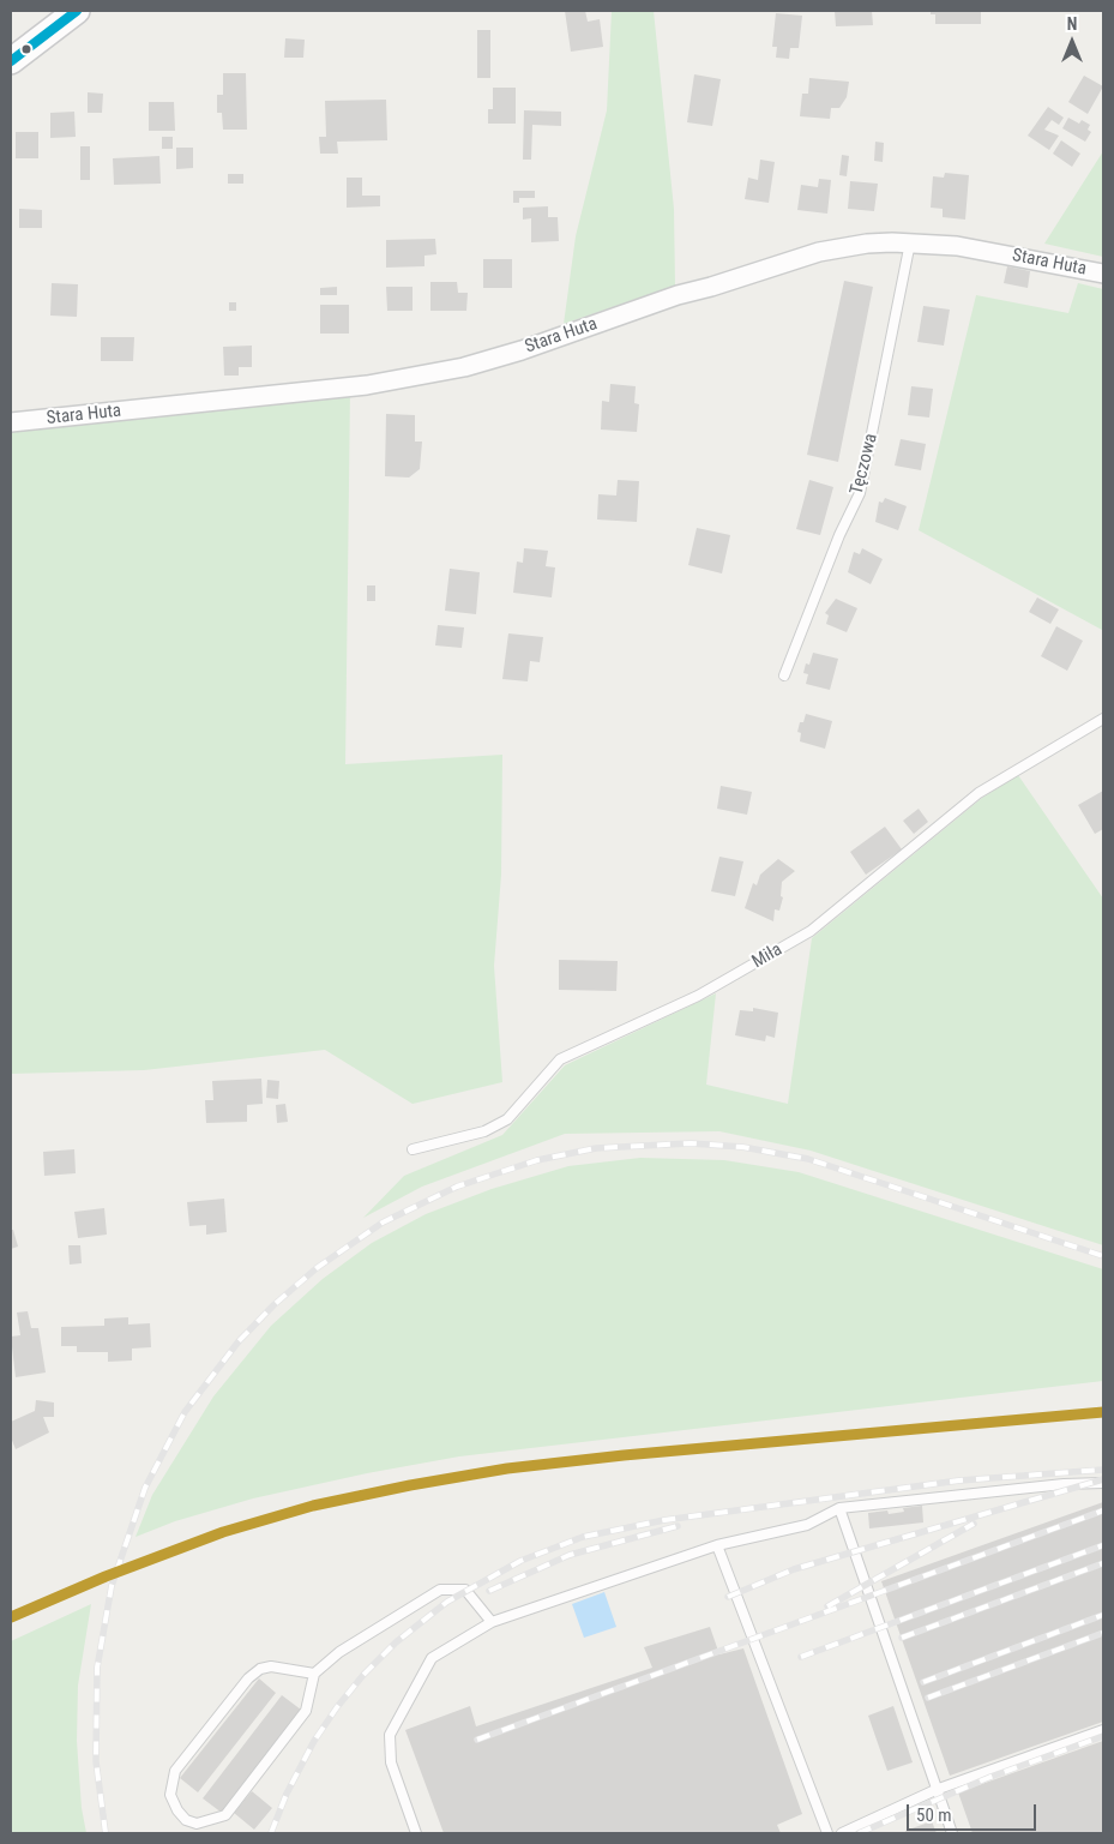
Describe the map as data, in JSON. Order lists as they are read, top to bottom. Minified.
{"streets":{"street":["Stara Huta"],"lane":["Tęczowa","Miła"]},"crossings":[["Stara Huta","Tęczowa"]],"scale_bar":"50 m","north":"top"}
